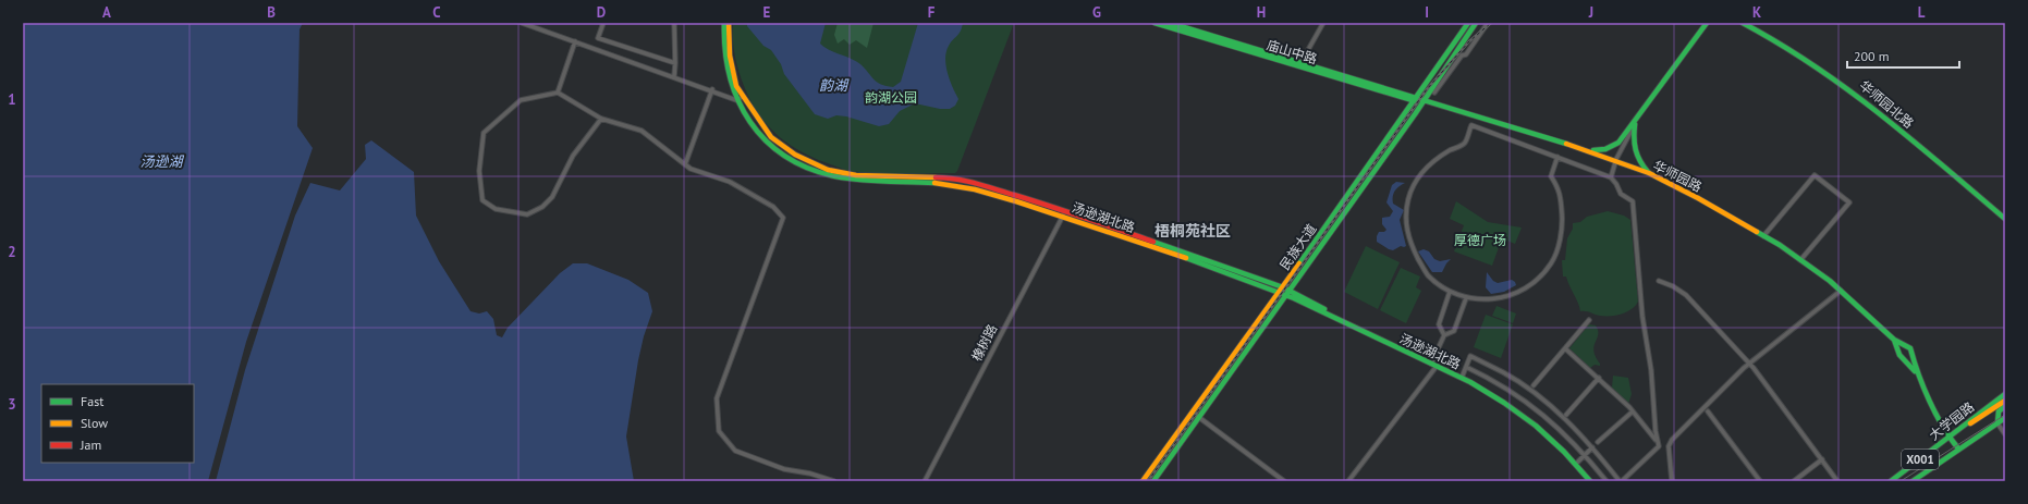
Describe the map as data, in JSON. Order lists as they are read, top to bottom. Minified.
{"streets":{"main road":["庙山中路","华师园北路","华师园路","汤逊湖北路","民族大道","大学园路","X001"],"street":["橡树路"]},"crossings":[["庙山中路","华师园路"],["庙山中路","民族大道"],["华师园路","民族大道"],["汤逊湖北路","民族大道"],["汤逊湖北路","橡树路"]],"districts":["梧桐苑社区"],"water":["韵湖","汤逊湖"],"parks":["韵湖公园","厚德广场"],"legend":["Fast","Slow","Jam"],"scale_bar":"200 m","grid":{"columns":["A","B","C","D","E","F","G","H","I","J","K","L"],"rows":["1","2","3"]}}
